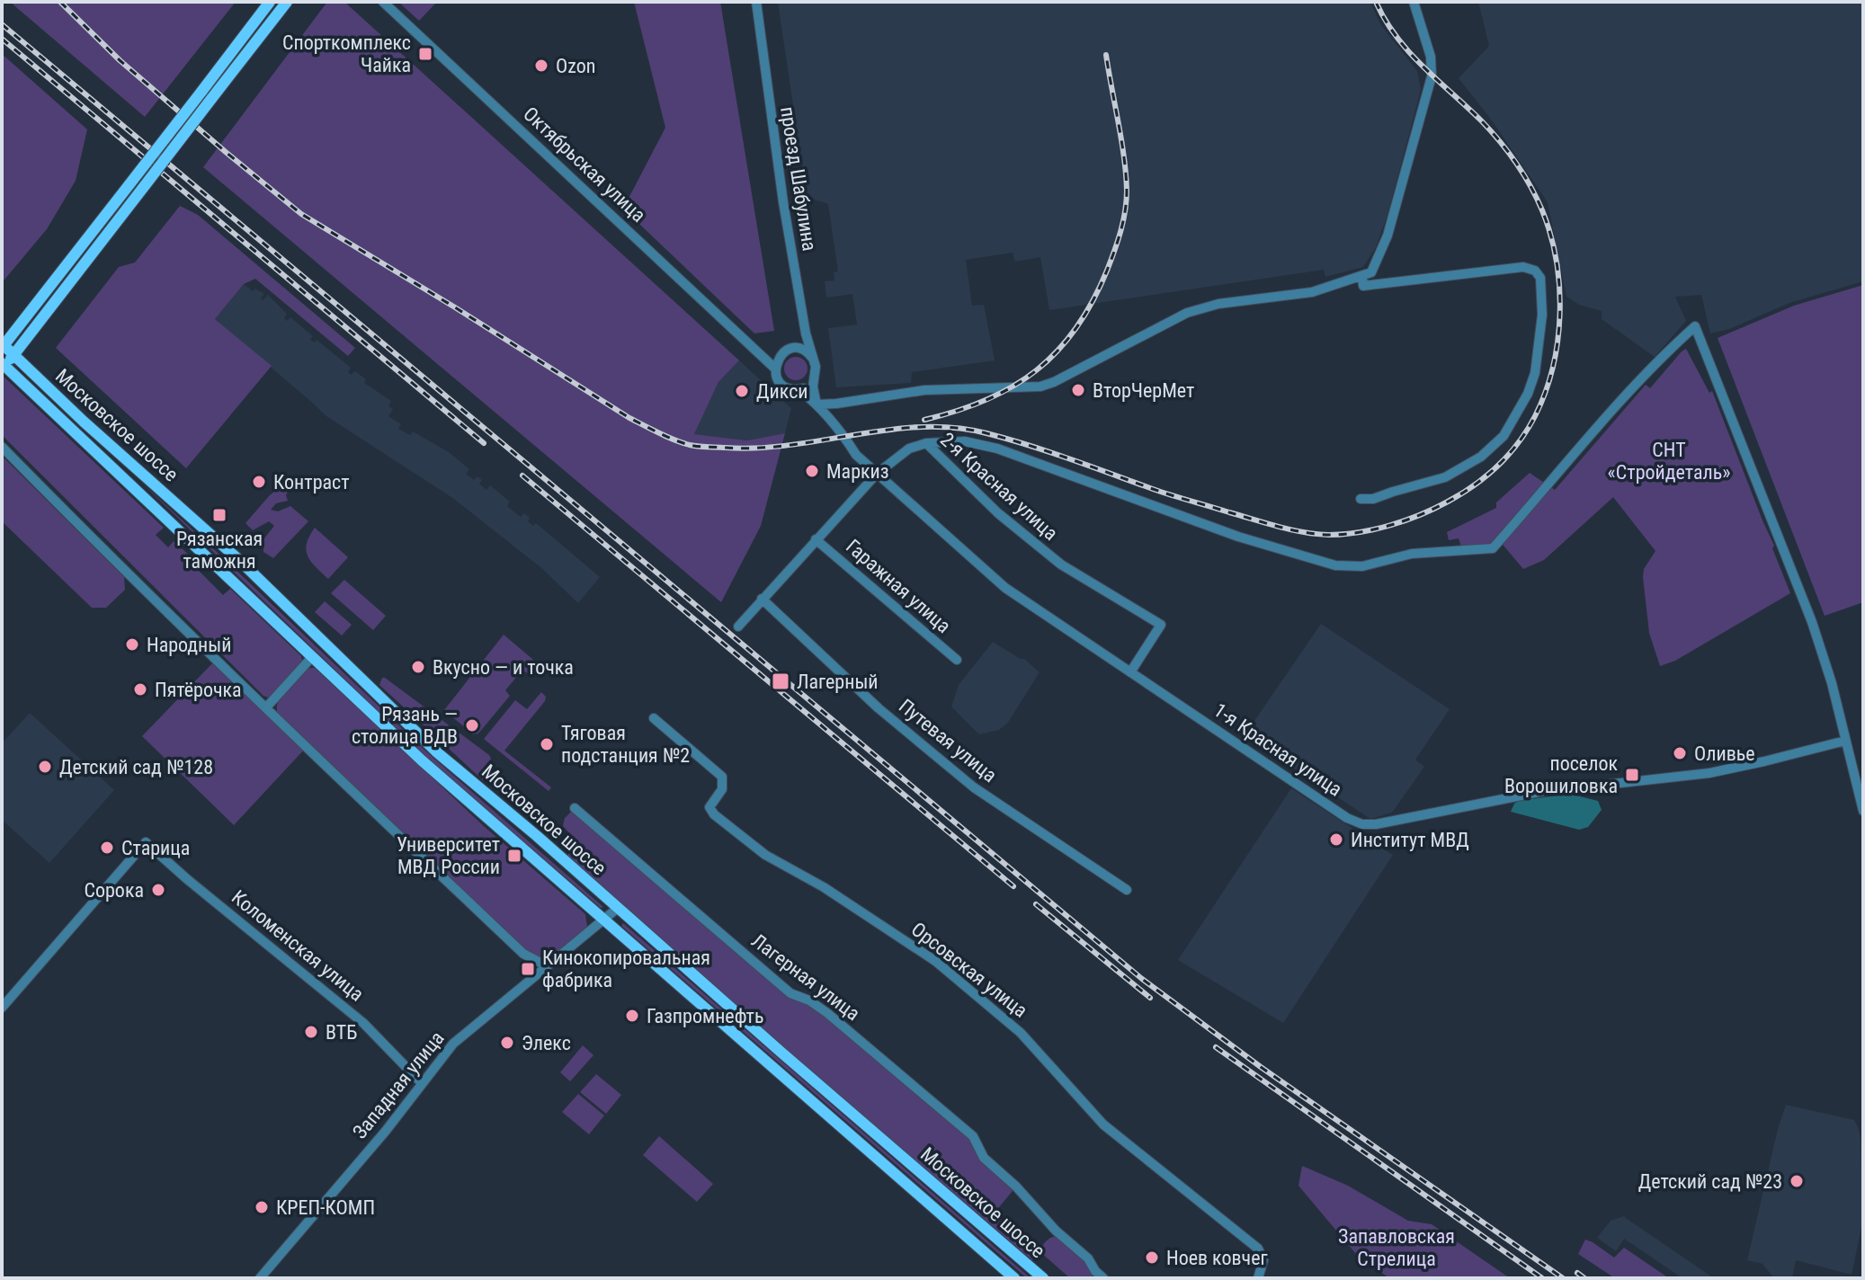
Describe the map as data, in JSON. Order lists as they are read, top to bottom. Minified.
{"streets":{"main road":["Московское шоссе"],"street":["Октябрьская улица","проезд Шабулина","2-я Красная улица","Гаражная улица","Путевая улица","1-я Красная улица","Коломенская улица","Орсовская улица","Лагерная улица","Западная улица"]},"crossings":[["Октябрьская улица","проезд Шабулина"],["Октябрьская улица","1-я Красная улица"],["проезд Шабулина","1-я Красная улица"],["Московское шоссе","Западная улица"],["2-я Красная улица","Гаражная улица"],["2-я Красная улица","Путевая улица"],["2-я Красная улица","1-я Красная улица"],["Коломенская улица","Западная улица"]],"parks":["СНТ «Стройдеталь»","Запавловская Стрелица"],"places":{"transit":["Спорткомплекс Чайка","Рязанская таможня","Лагерный","поселок Ворошиловка","Университет МВД России","Кинокопировальная фабрика"],"other":["Ozon","ВторЧерМет","Дикси","Маркиз","Контраст","Народный","Вкусно — и точка","Пятёрочка","Рязань — столица ВДВ","Тяговая подстанция №2","Оливье","Детский сад №128","Институт МВД","Старица","Сорока","Газпромнефть","ВТБ","Элекс","Детский сад №23","КРЕП-КОМП","Ноев ковчег"]}}
